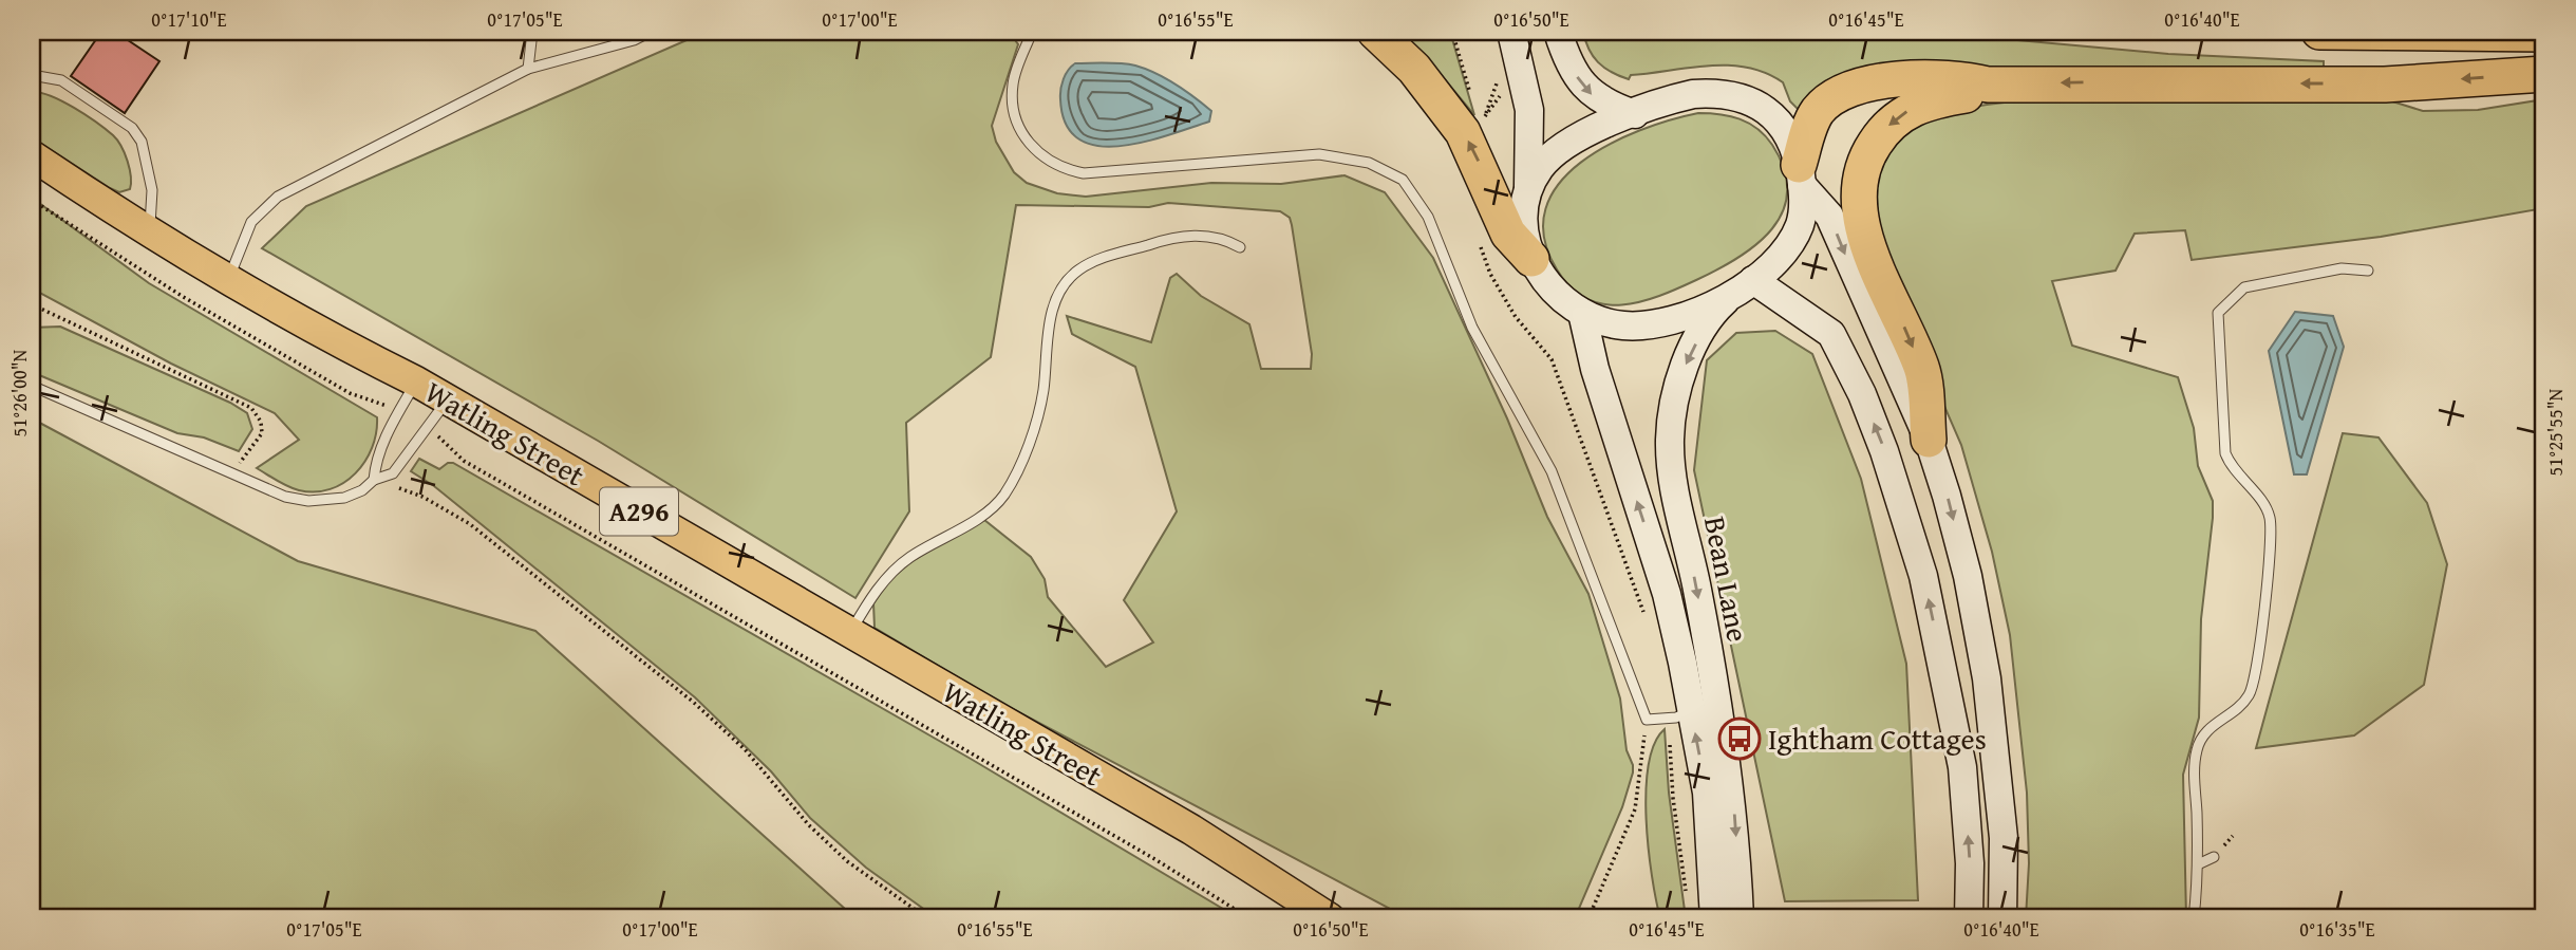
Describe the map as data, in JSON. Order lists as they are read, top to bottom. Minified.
{"streets":{"main road":["Watling Street","A296","Bean Lane"]},"places":{"bus stop":["Ightham Cottages"]},"coordinates":["0°17'10\"E","0°17'05\"E","0°17'00\"E","0°16'55\"E","0°16'50\"E","0°16'45\"E","0°16'40\"E","51°26'00\"N","51°25'55\"N","0°16'35\"E"]}
